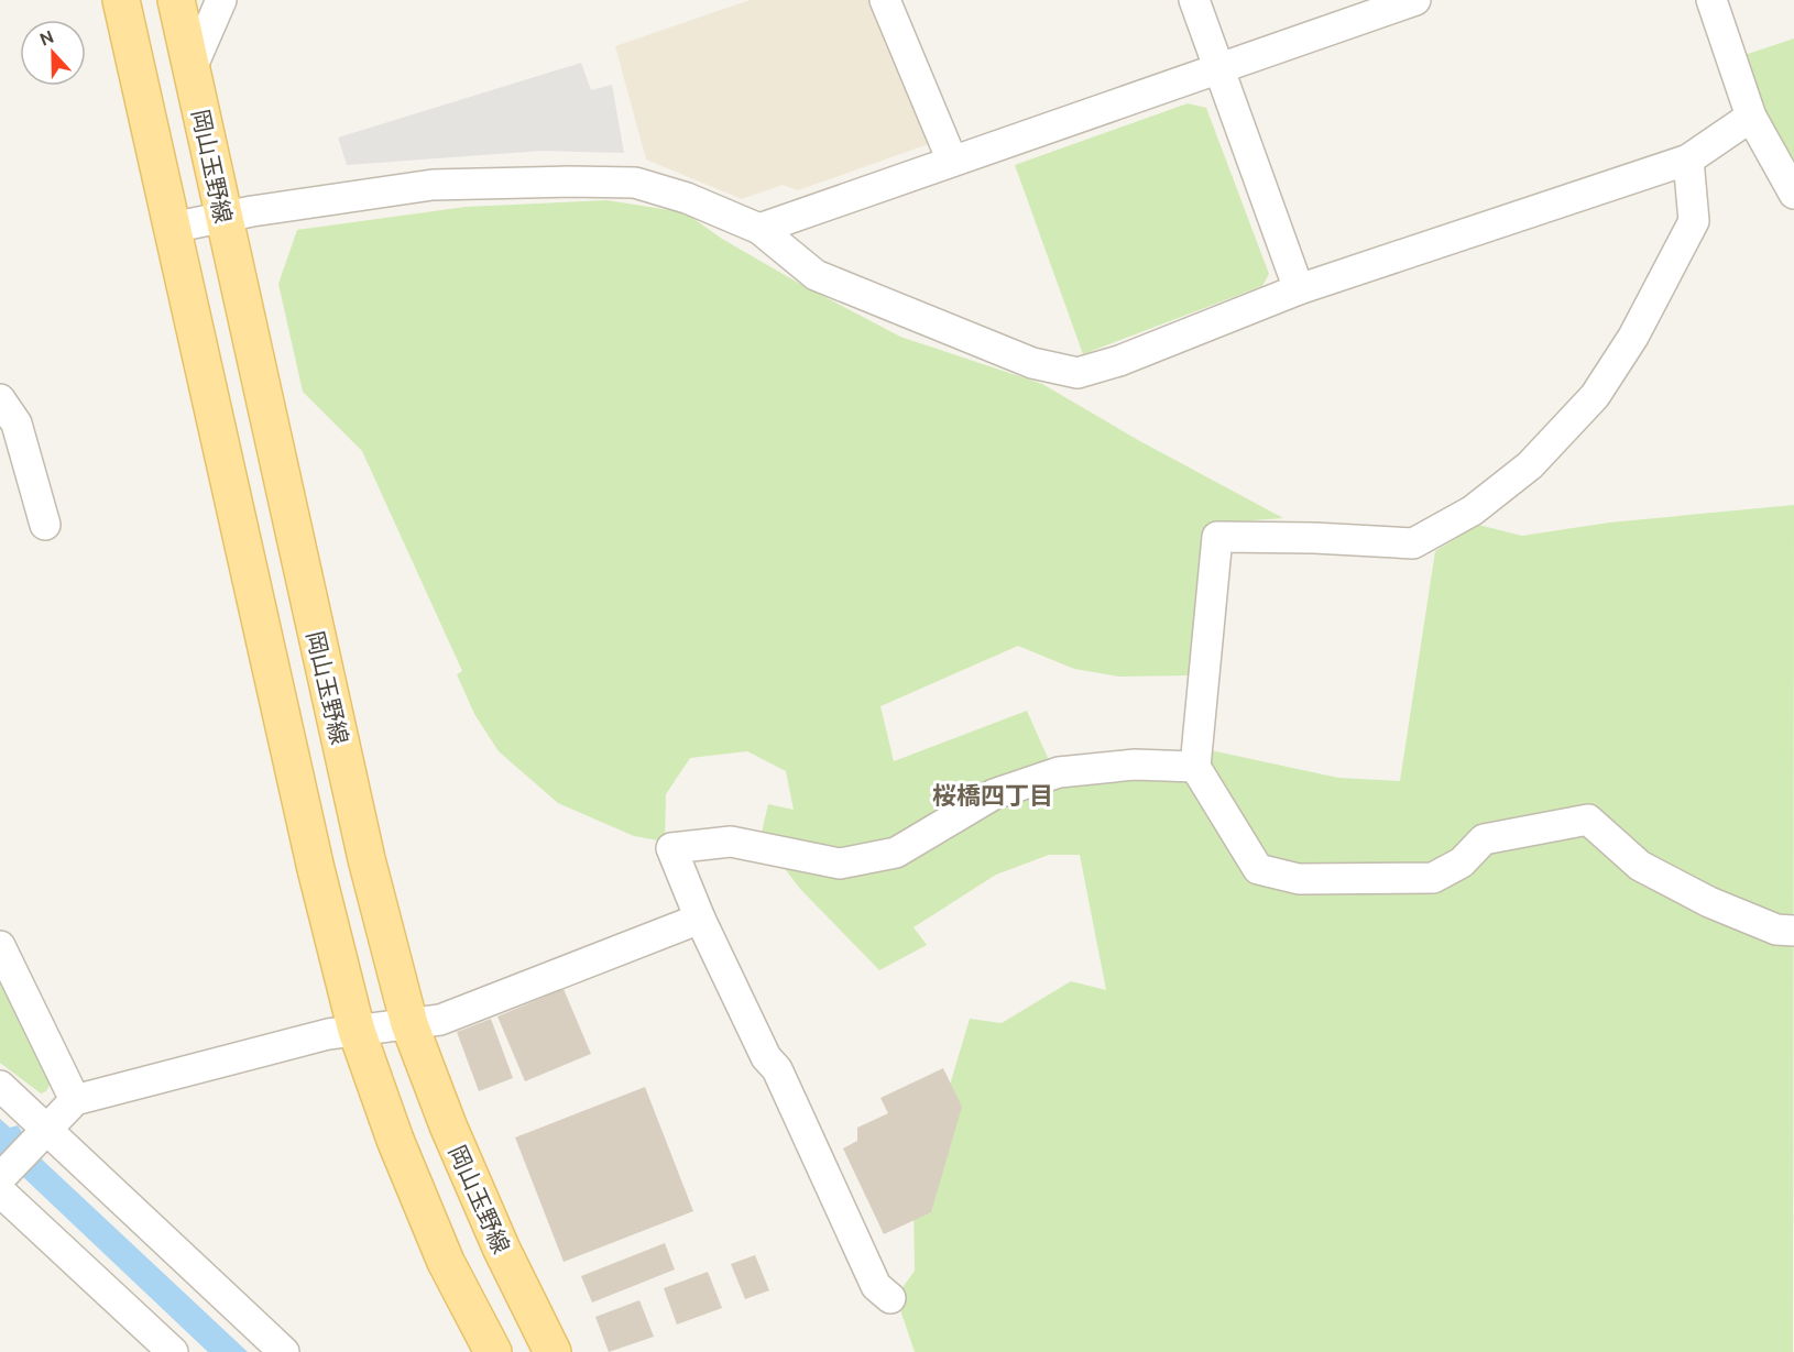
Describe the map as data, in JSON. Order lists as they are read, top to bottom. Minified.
{"streets":{"main road":["岡山玉野線"]},"districts":["桜橋四丁目"],"north":"top"}
